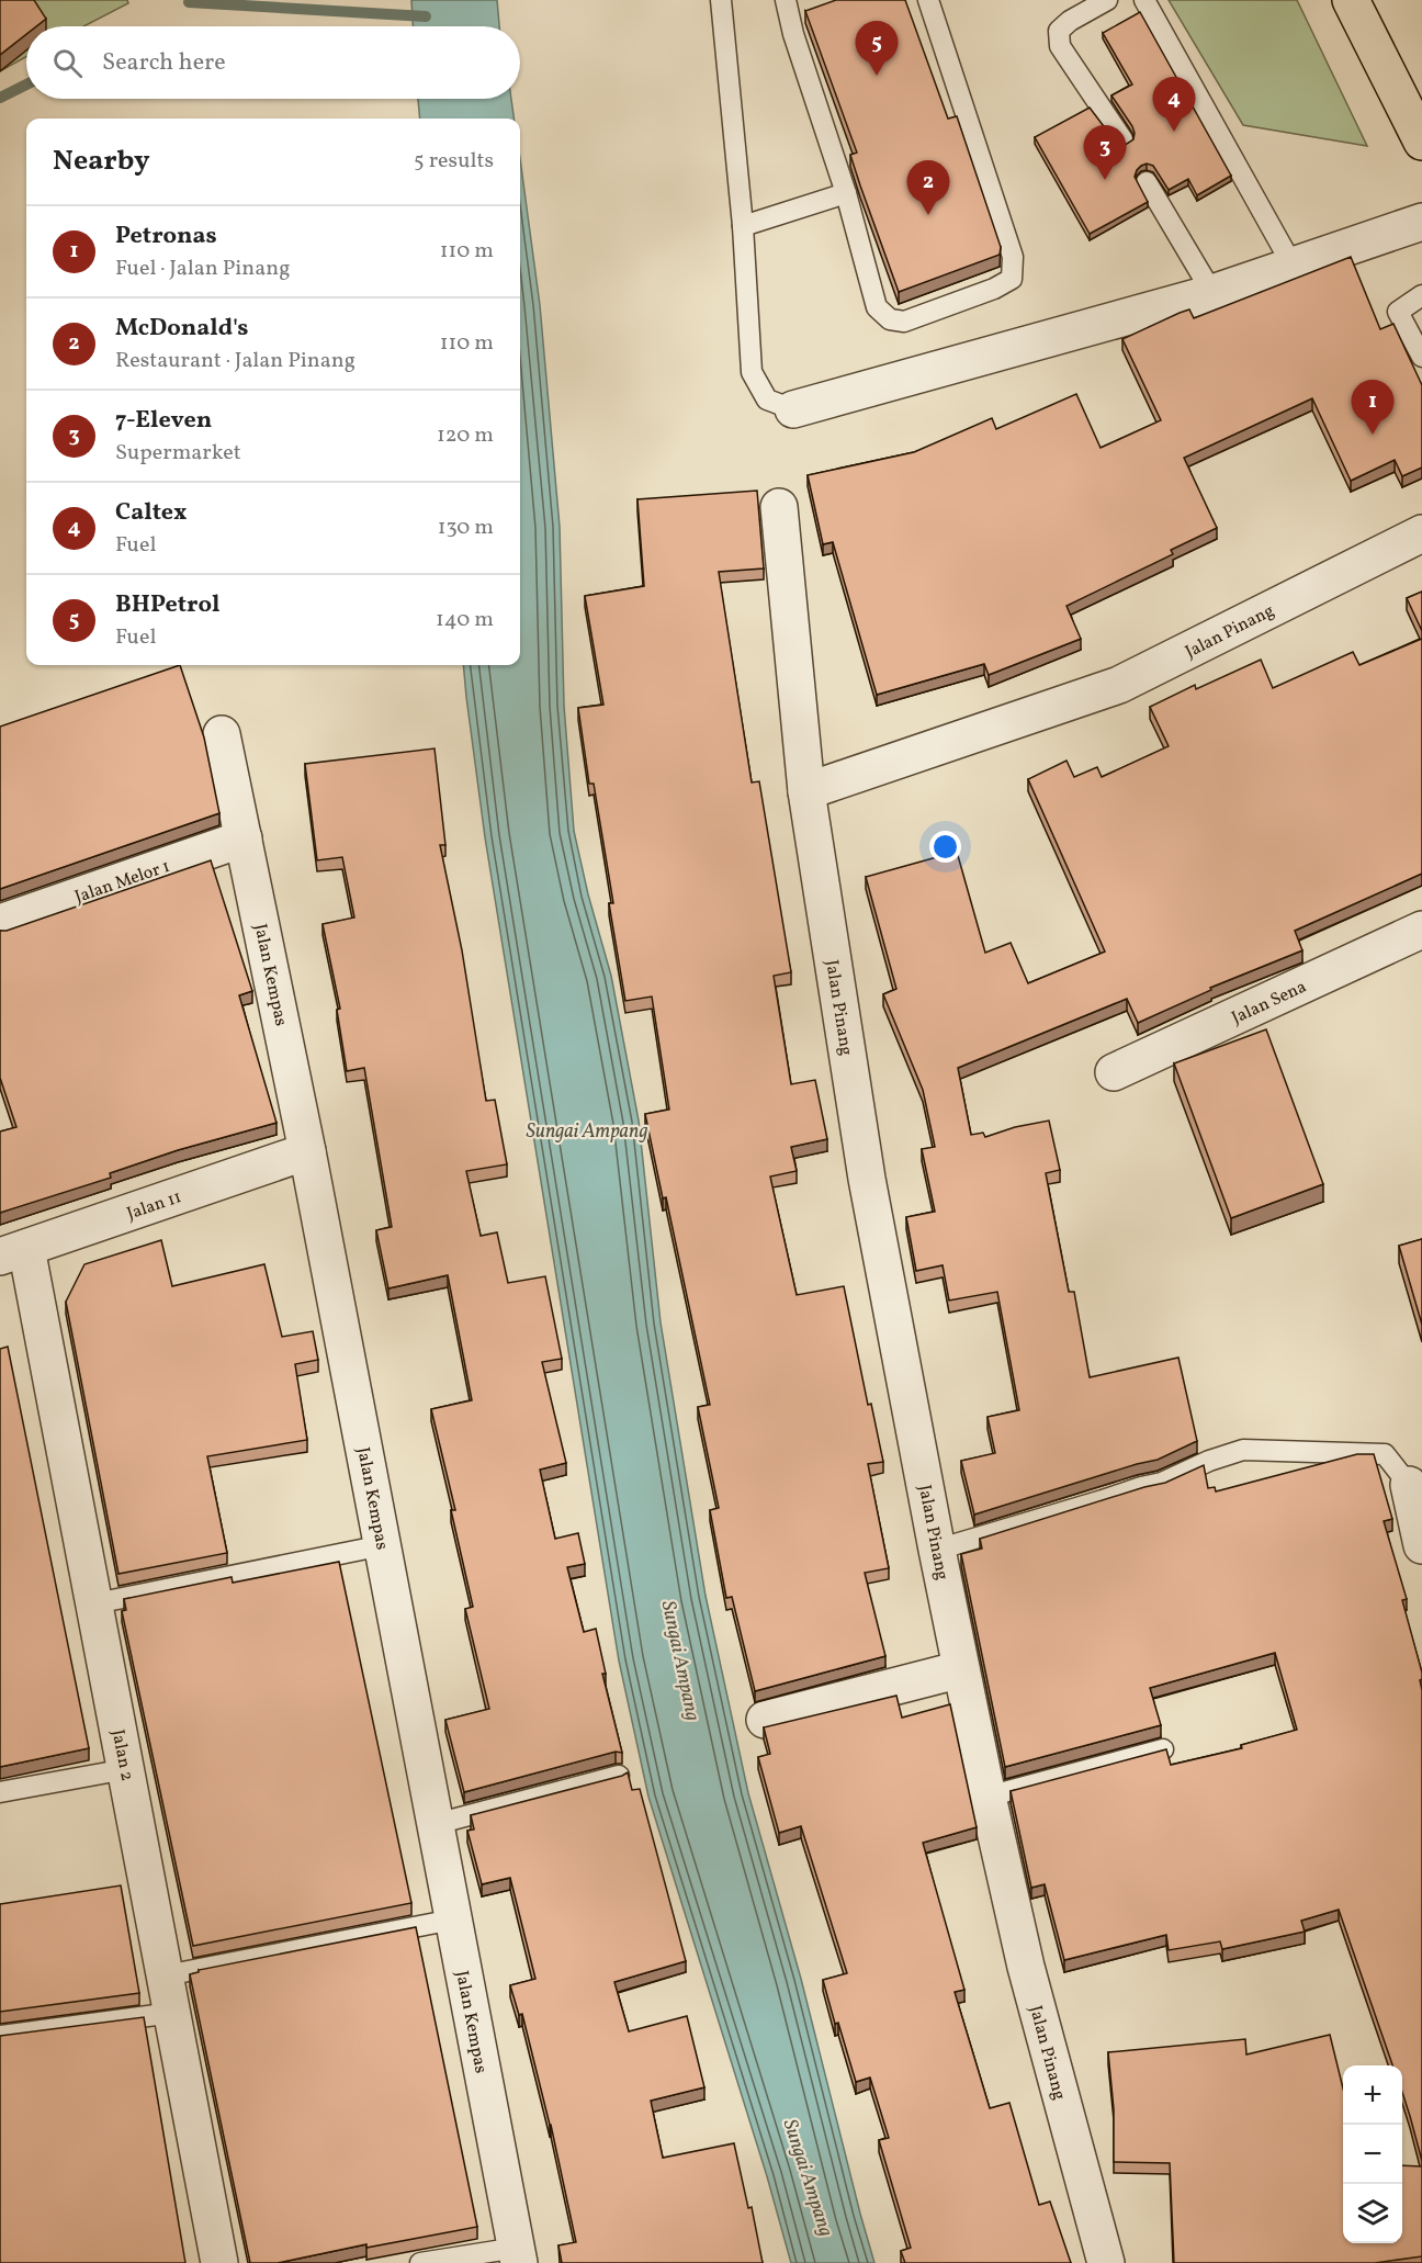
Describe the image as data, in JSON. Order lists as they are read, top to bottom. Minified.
{"streets":{"street":["Jalan Pinang","Jalan Melor 1","Jalan Kempas","Jalan Sena","Jalan 11","Jalan 2"]},"crossings":[["Jalan Melor 1","Jalan Kempas"],["Jalan Kempas","Jalan 11"],["Jalan 11","Jalan 2"]],"water":["Sungai Ampang"],"page":{"pins":["5","4","3","2","1"],"search":"Search here","heading":["Nearby","5 results"],"list":[{"mark":"1","name":"Petronas","note":"Fuel · Jalan Pinang","value":"110 m"},{"mark":"2","name":"McDonald's","note":"Restaurant · Jalan Pinang","value":"110 m"},{"mark":"3","name":"7-Eleven","note":"Supermarket","value":"120 m"},{"mark":"4","name":"Caltex","note":"Fuel","value":"130 m"},{"mark":"5","name":"BHPetrol","note":"Fuel","value":"140 m"}],"map_buttons":["+","−"]}}
